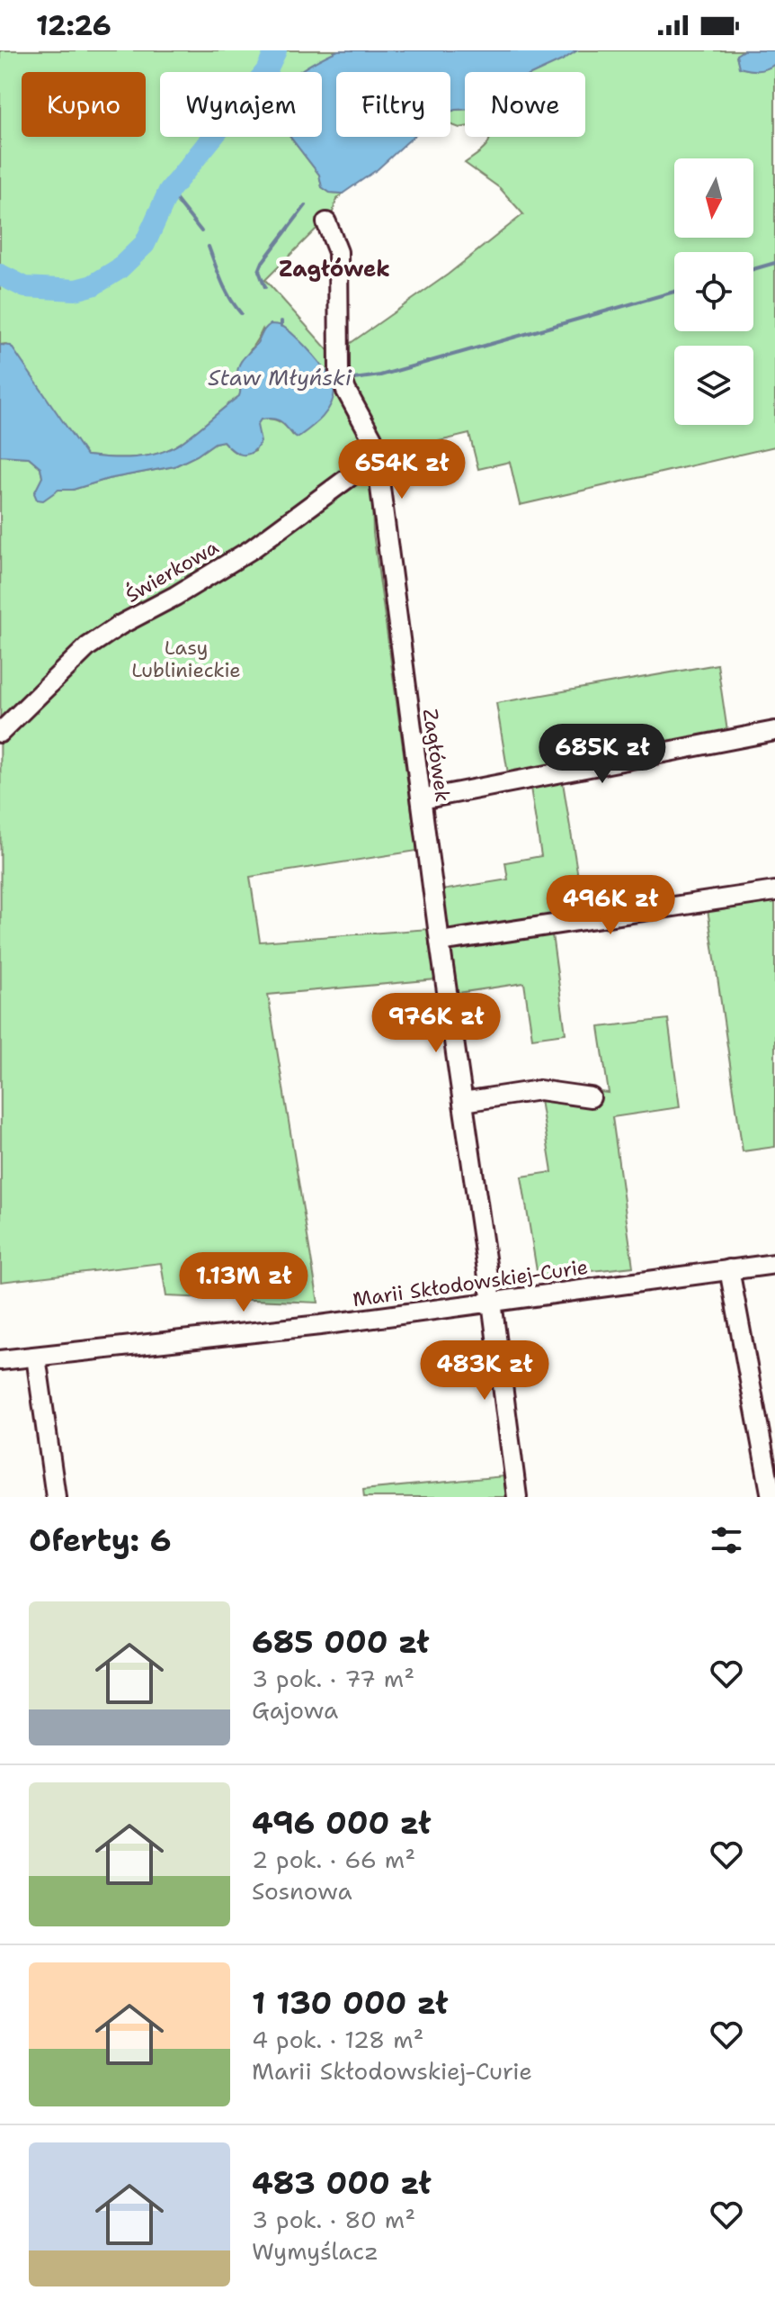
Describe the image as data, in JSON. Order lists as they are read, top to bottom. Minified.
{"streets":{"street":["Świerkowa","Zagłówek","Marii Skłodowskiej-Curie"]},"crossings":[["Świerkowa","Zagłówek"],["Zagłówek","Marii Skłodowskiej-Curie"]],"districts":["Zagłówek"],"water":["Staw Młyński"],"parks":["Lasy Lublinieckie"],"north":"bottom","page":{"status":"12:26","chip":["Kupno","Wynajem","Filtry","Nowe"],"price":["654K zł","685K zł","496K zł","976K zł","1.13M zł","483K zł"],"heading":"Oferty: 6","list":[{"name":"685 000 zł","note":"3 pok. · 77 m² · Gajowa"},{"name":"496 000 zł","note":"2 pok. · 66 m² · Sosnowa"},{"name":"1 130 000 zł","note":"4 pok. · 128 m² · Marii Skłodowskiej-Curie"},{"name":"483 000 zł","note":"3 pok. · 80 m² · Wymyślacz"}]}}
